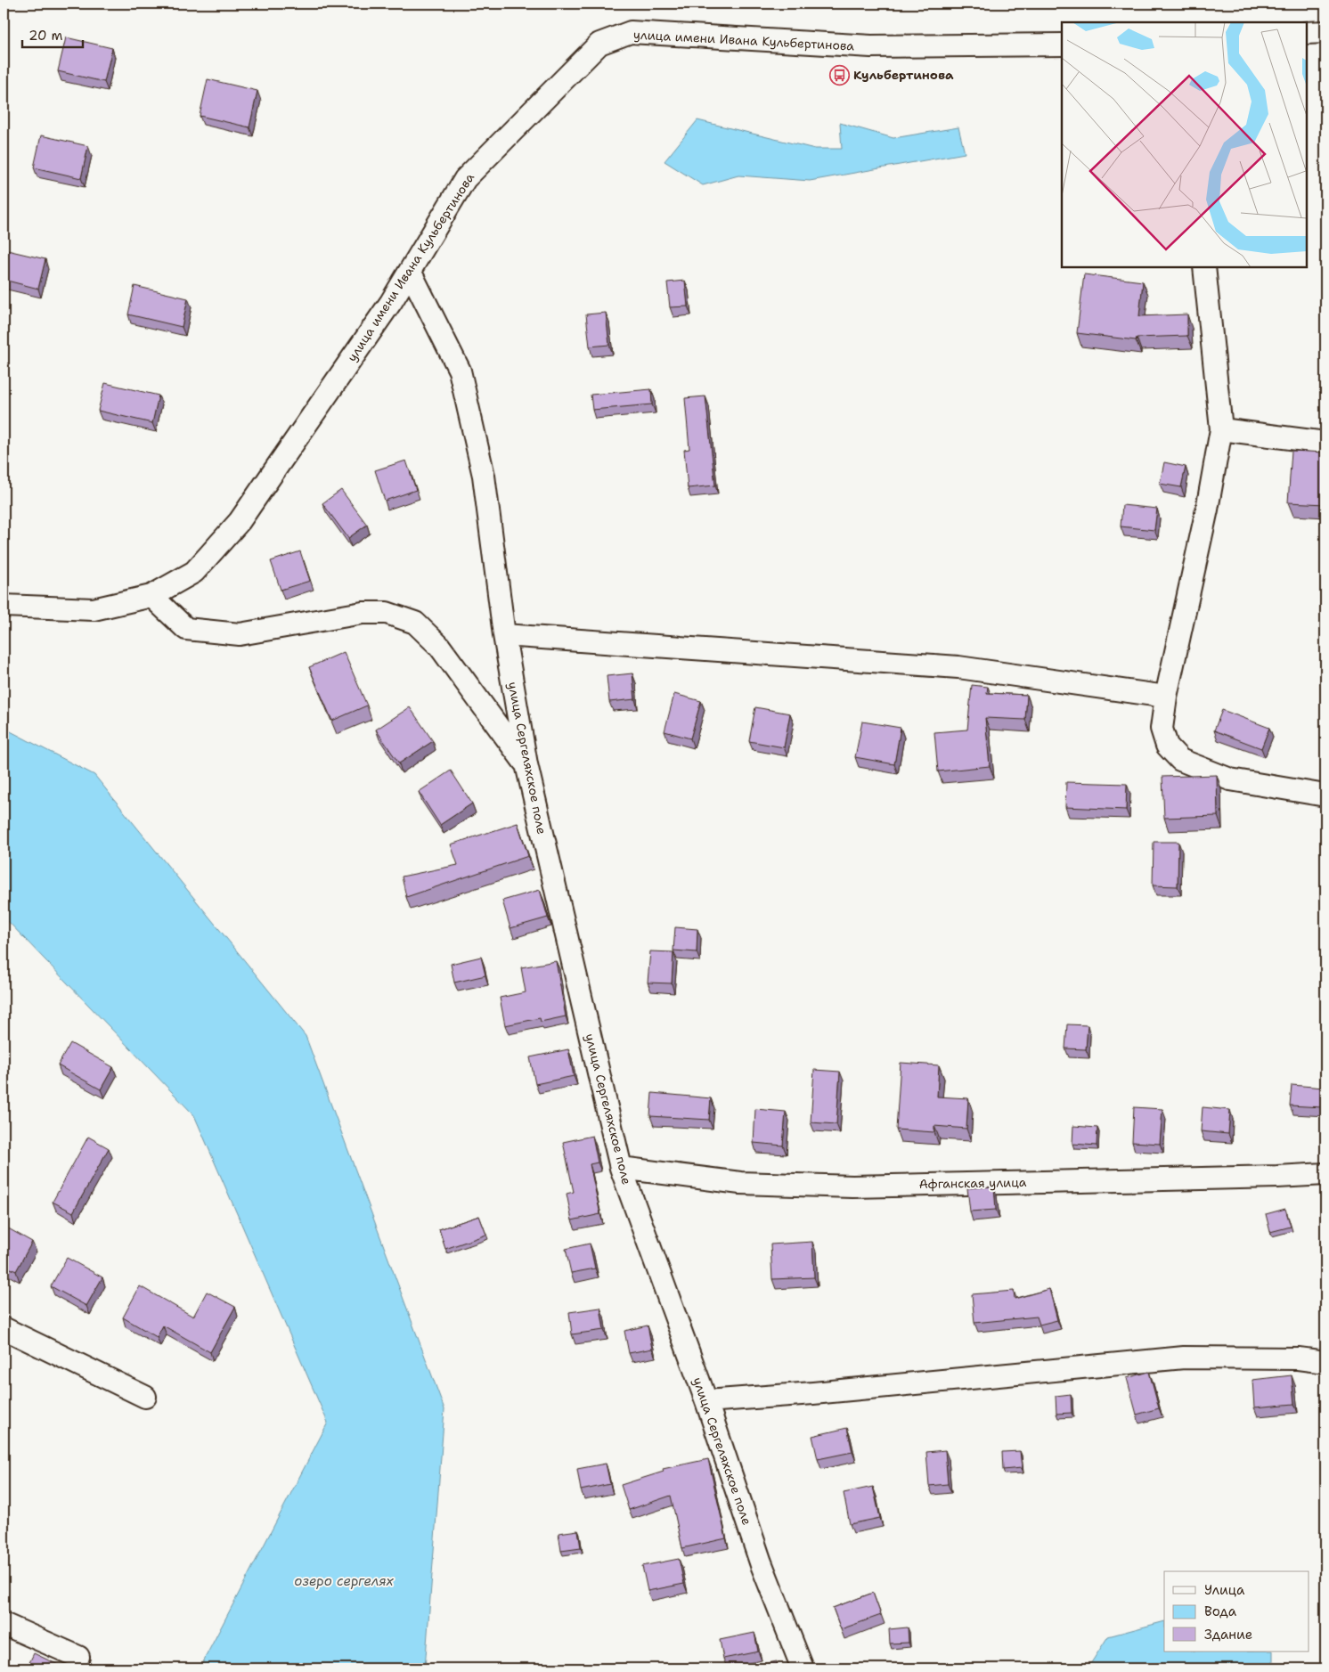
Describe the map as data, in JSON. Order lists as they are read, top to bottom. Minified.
{"streets":{"street":["улица имени Ивана Кульбертинова","улица Сергеляхское поле","Афганская улица"]},"crossings":[["улица имени Ивана Кульбертинова","улица Сергеляхское поле"],["улица Сергеляхское поле","Афганская улица"]],"water":["озеро сергелях"],"places":{"bus stop":["Кульбертинова"]},"legend":["Улица","Вода","Здание"],"scale_bar":"20 m"}
